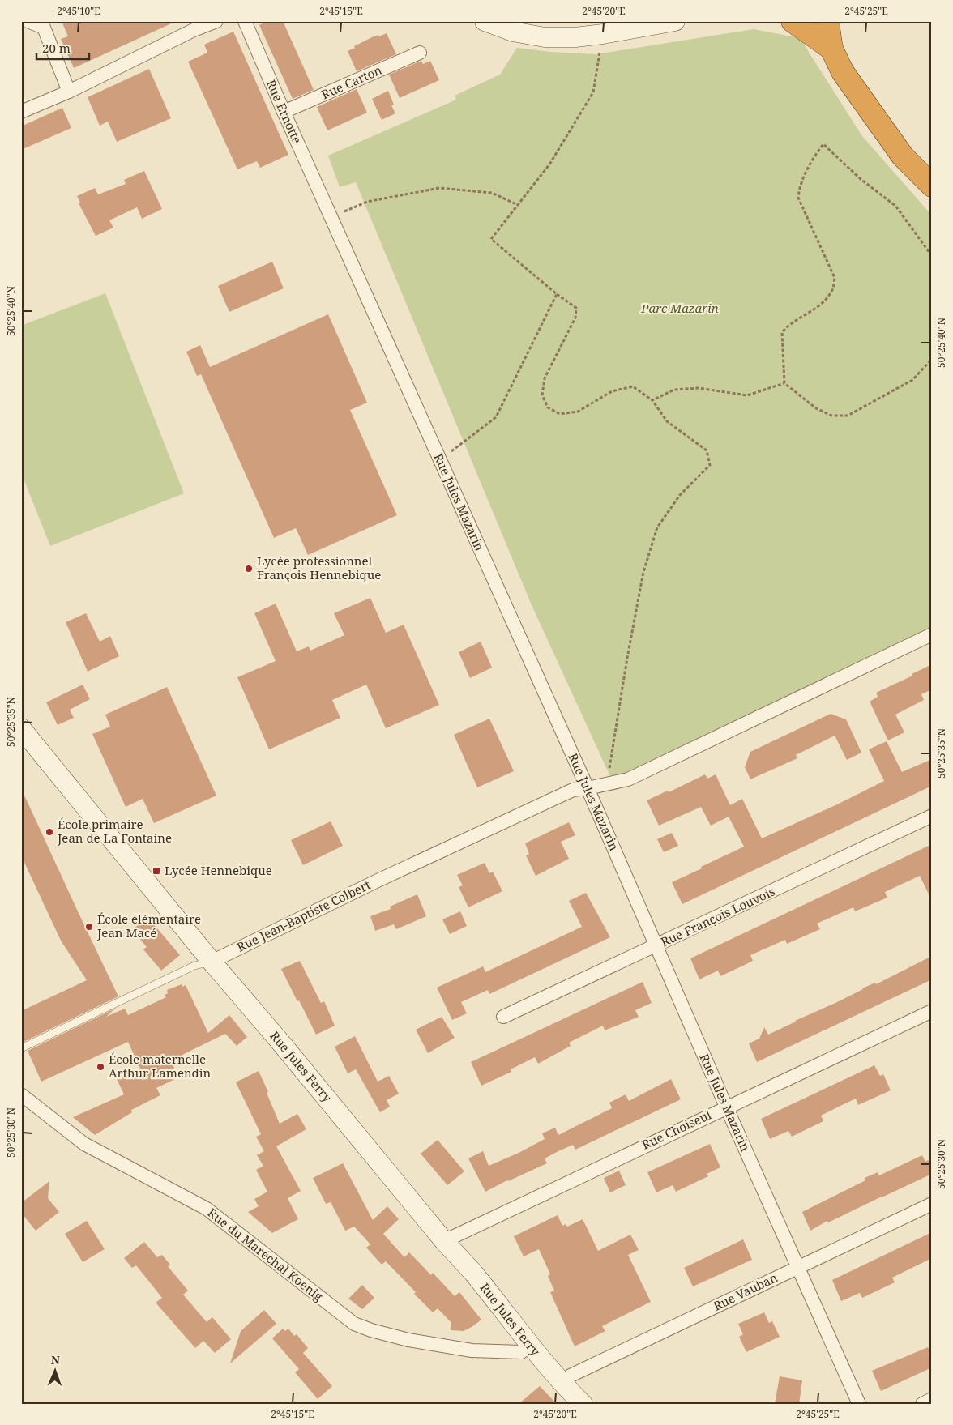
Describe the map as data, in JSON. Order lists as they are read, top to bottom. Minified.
{"streets":{"street":["Rue Carton","Rue Ernotte","Rue Jules Mazarin","Rue Jean-Baptiste Colbert","Rue François Louvois","Rue Jules Ferry","Rue Choiseul","Rue du Maréchal Koenig","Rue Vauban"]},"crossings":[["Rue Carton","Rue Ernotte"],["Rue Ernotte","Rue Jules Mazarin"],["Rue Jules Mazarin","Rue Jean-Baptiste Colbert"],["Rue Jules Mazarin","Rue François Louvois"],["Rue Jules Mazarin","Rue Choiseul"],["Rue Jules Mazarin","Rue Vauban"],["Rue Jean-Baptiste Colbert","Rue Jules Ferry"],["Rue Jules Ferry","Rue Choiseul"],["Rue Jules Ferry","Rue du Maréchal Koenig"],["Rue Jules Ferry","Rue Vauban"]],"parks":["Parc Mazarin"],"places":{"other":["Lycée professionnel François Hennebique","École primaire Jean de La Fontaine","École élémentaire Jean Macé","École maternelle Arthur Lamendin"],"transit":["Lycée Hennebique"]},"scale_bar":"20 m","north":"top","coordinates":["2°45'10\"E","2°45'15\"E","2°45'20\"E","2°45'25\"E","50°25'40\"N","50°25'35\"N","50°25'30\"N"]}
